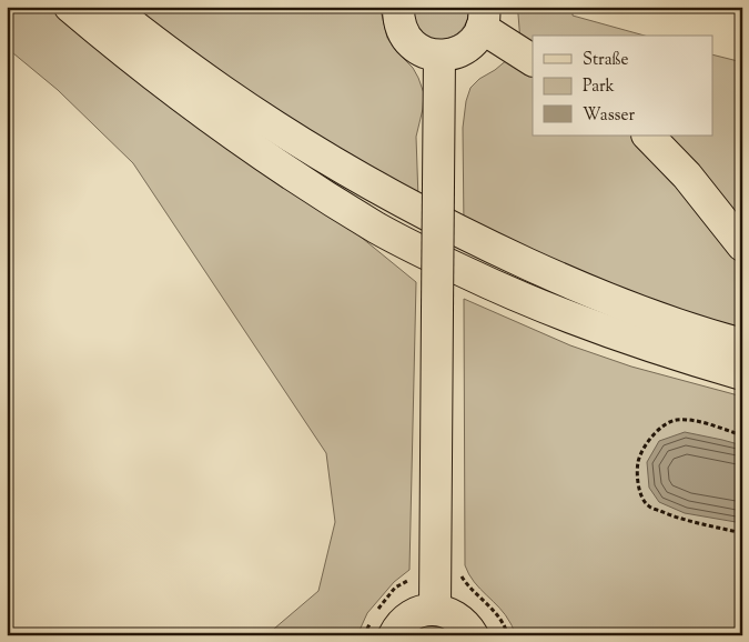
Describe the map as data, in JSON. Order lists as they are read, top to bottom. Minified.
{"legend":["Straße","Park","Wasser"]}
